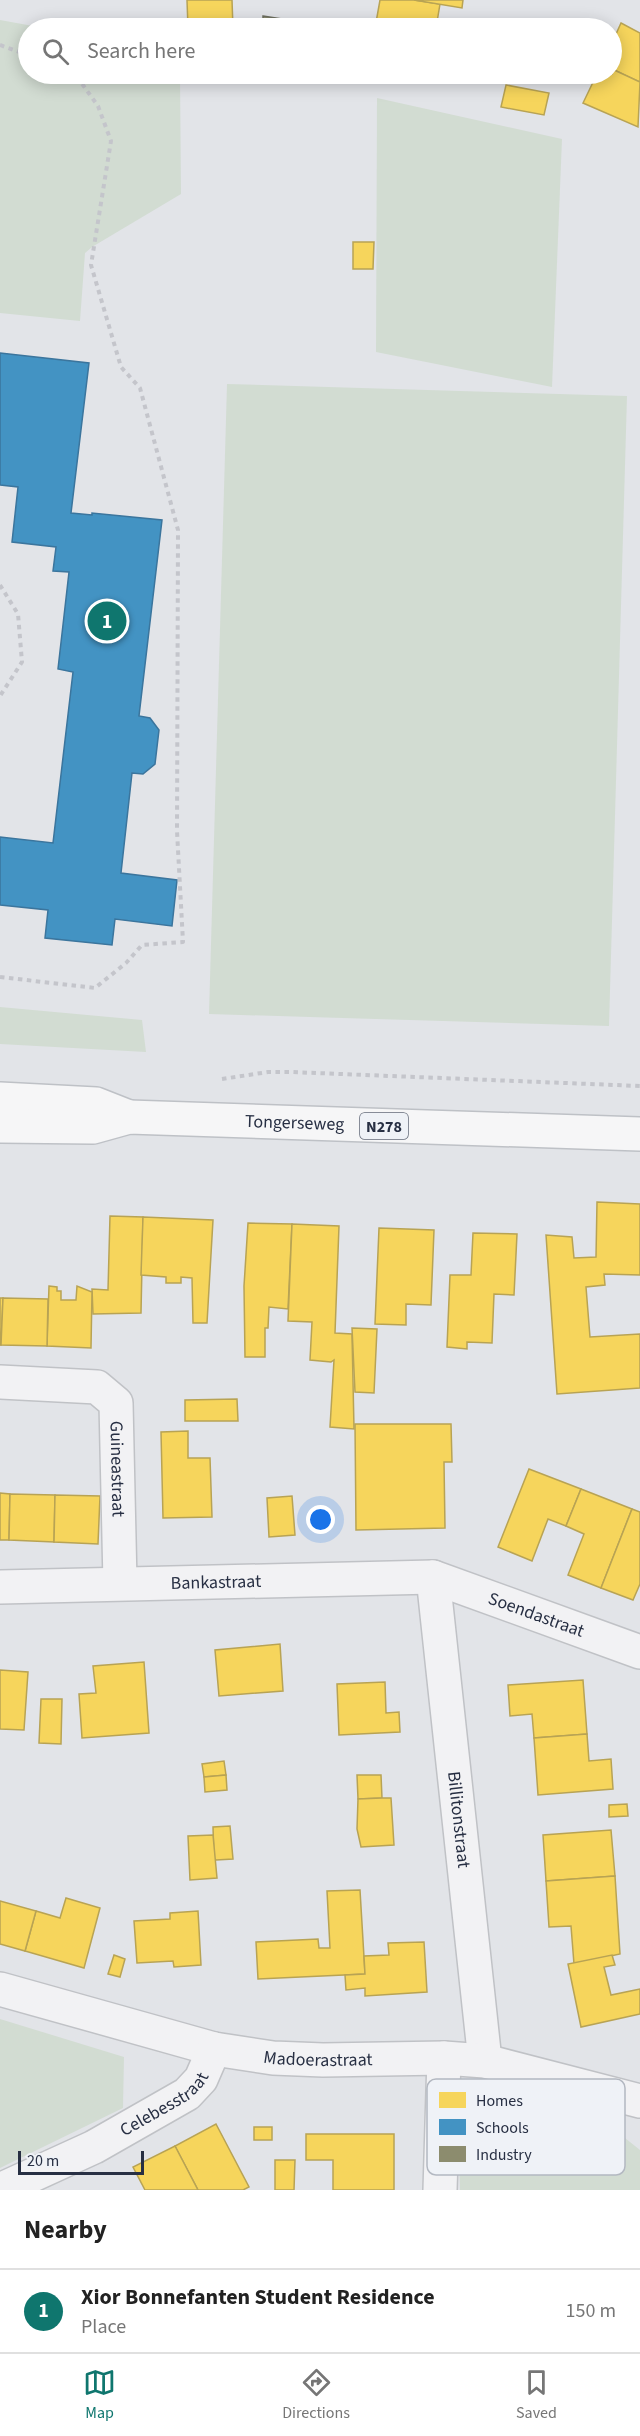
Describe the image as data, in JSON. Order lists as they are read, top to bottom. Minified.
{"streets":{"main road":["Tongerseweg","N278"],"street":["Guineastraat","Bankastraat","Soendastraat","Billitonstraat","Madoerastraat","Celebesstraat"]},"crossings":[["Guineastraat","Bankastraat"],["Bankastraat","Soendastraat"],["Bankastraat","Billitonstraat"],["Soendastraat","Billitonstraat"],["Billitonstraat","Madoerastraat"],["Madoerastraat","Celebesstraat"]],"legend":["Homes","Schools","Industry"],"scale_bar":"20 m","page":{"search":"Search here","pins":"1","scale":"20 m","heading":"Nearby","list":[{"mark":"1","name":"Xior Bonnefanten Student Residence","note":"Place","value":"150 m"}],"nav":["Map","Directions","Saved"]}}
